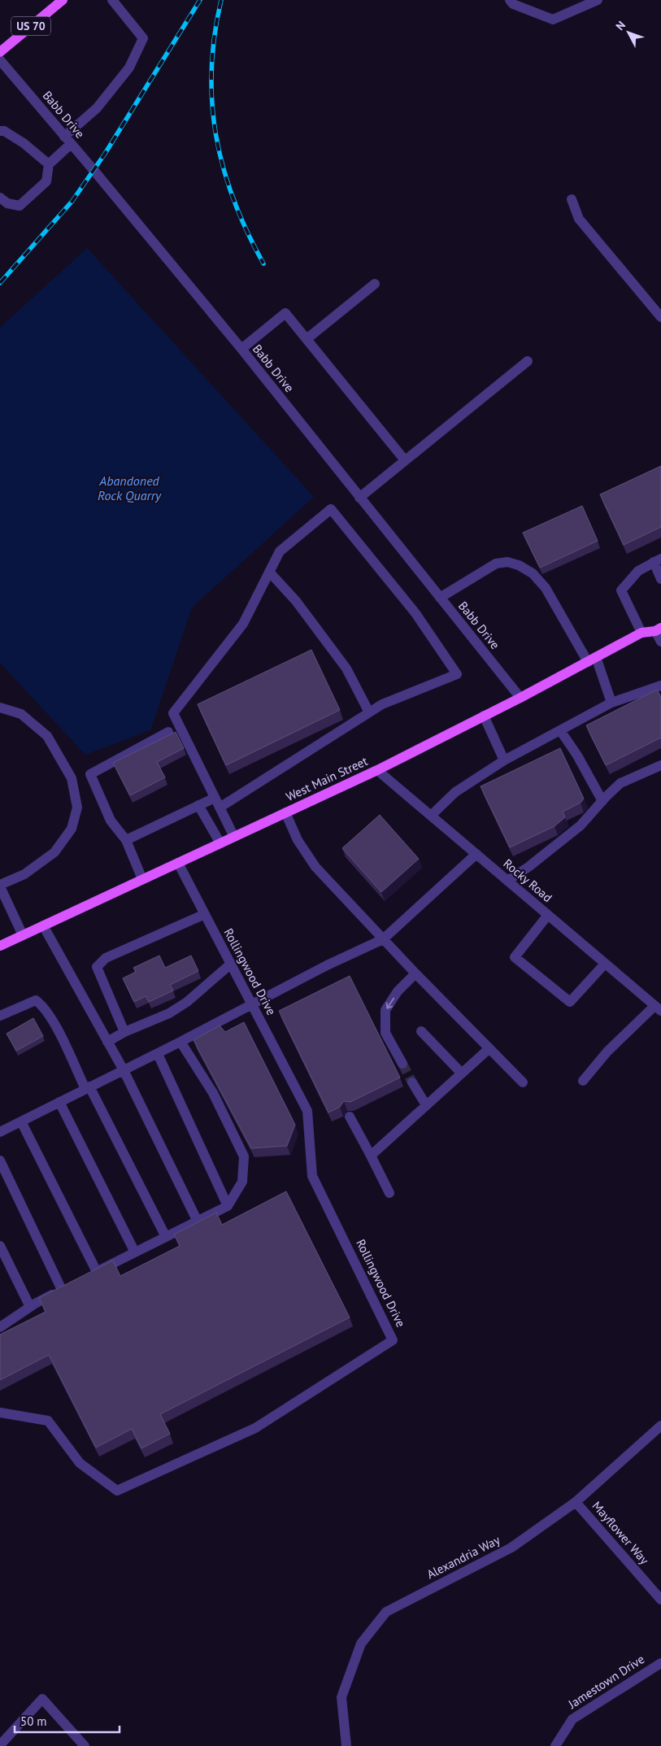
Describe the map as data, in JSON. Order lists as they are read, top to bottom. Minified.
{"streets":{"main road":["US 70","West Main Street"],"street":["Babb Drive","Rocky Road","Rollingwood Drive","Mayflower Way","Alexandria Way","Jamestown Drive"]},"crossings":[["Babb Drive","West Main Street"],["West Main Street","Rocky Road"],["West Main Street","Rollingwood Drive"],["Mayflower Way","Alexandria Way"]],"water":["Abandoned Rock Quarry"],"scale_bar":"50 m","north":"top left"}
